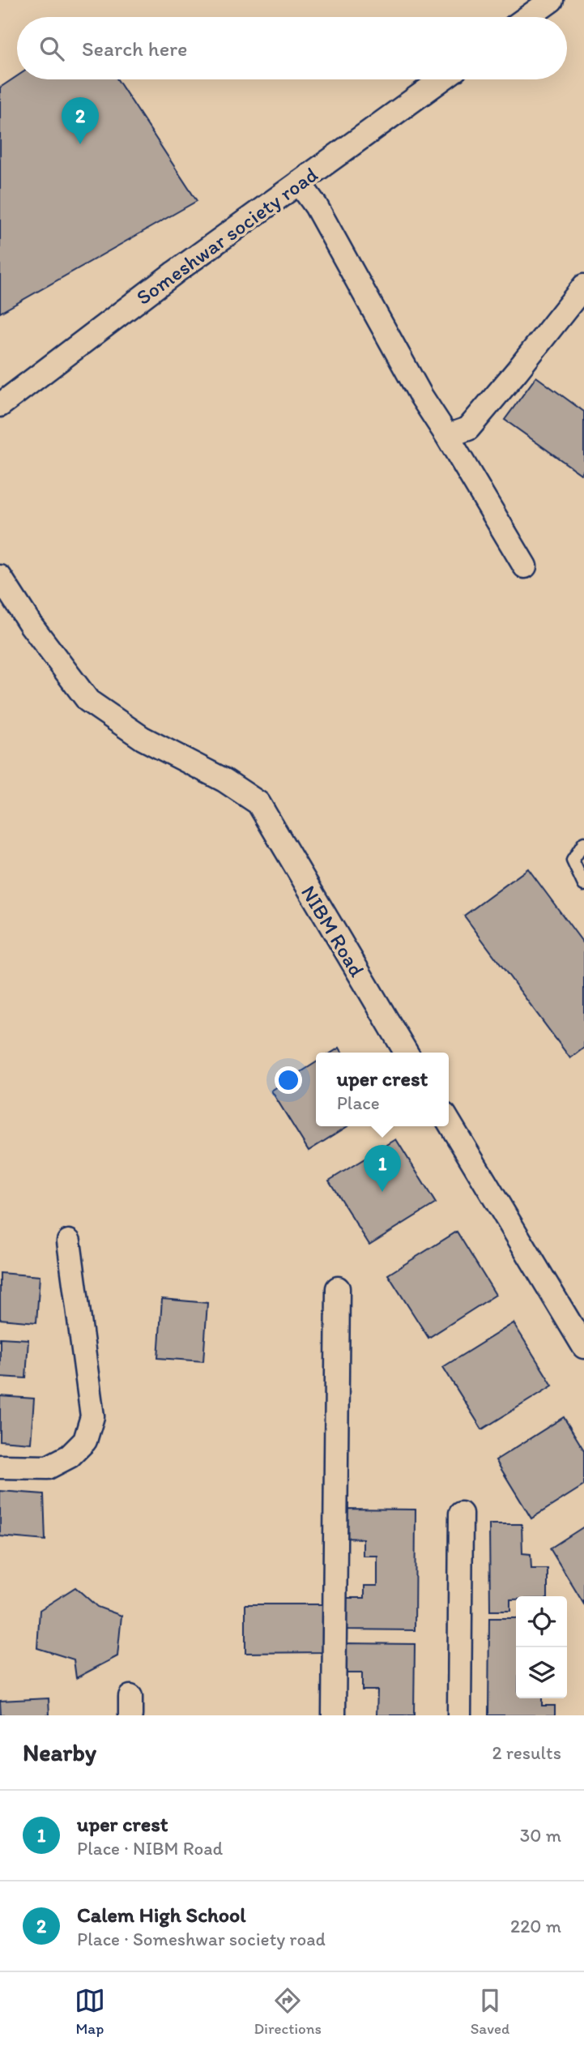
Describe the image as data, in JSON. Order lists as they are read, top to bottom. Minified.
{"streets":{"street":["Someshwar society road","NIBM Road"]},"page":{"search":"Search here","pins":["2","1"],"popup":["uper crest","Place"],"heading":["Nearby","2 results"],"list":[{"mark":"1","name":"uper crest","note":"Place · NIBM Road","value":"30 m"},{"mark":"2","name":"Calem High School","note":"Place · Someshwar society road","value":"220 m"}],"nav":["Map","Directions","Saved"]}}
